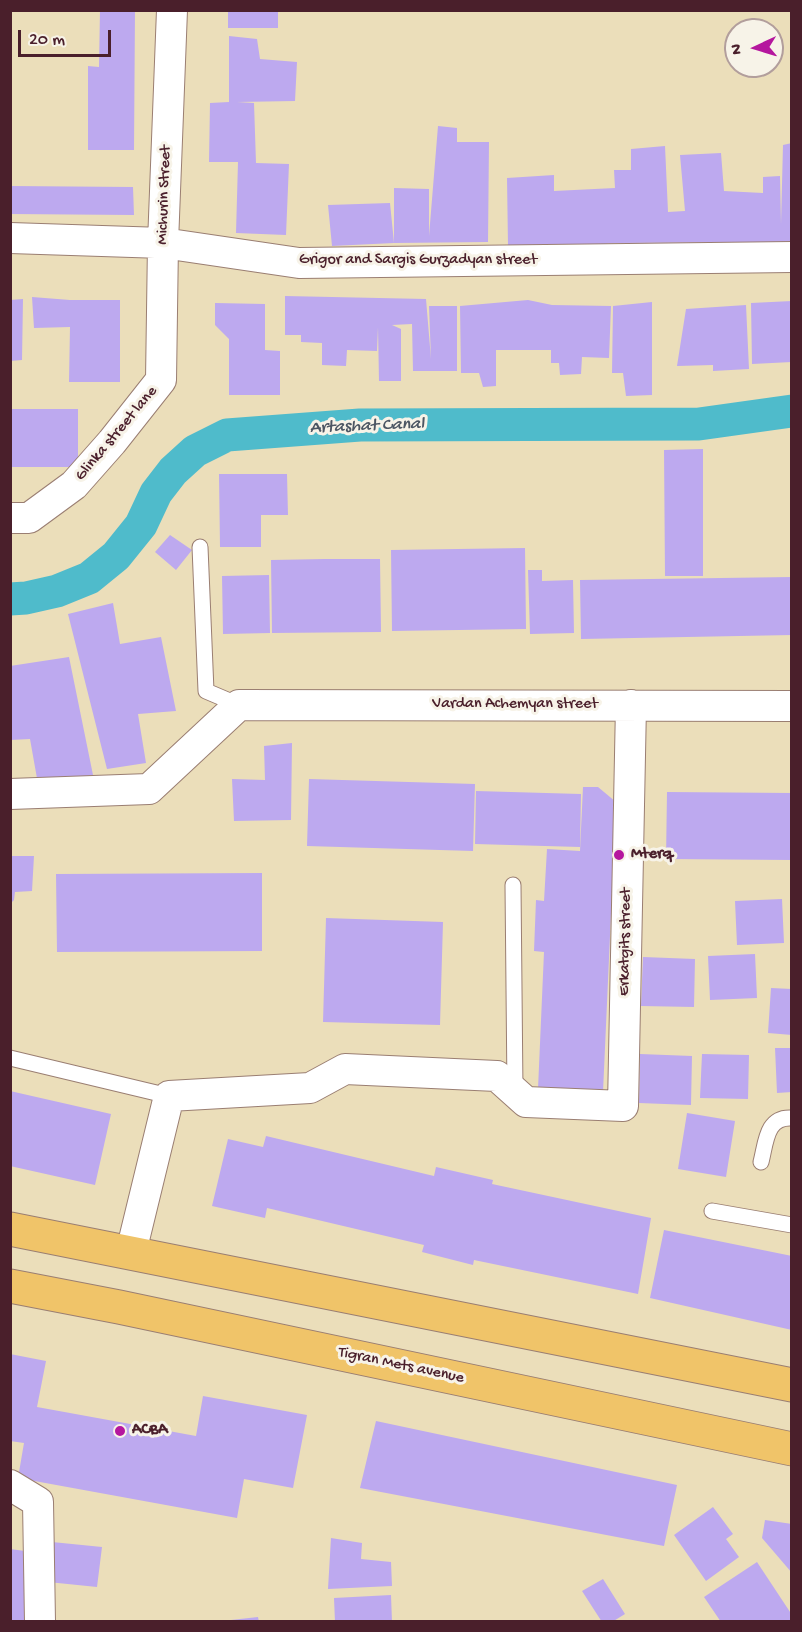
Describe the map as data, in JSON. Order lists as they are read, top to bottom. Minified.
{"streets":{"main road":["Tigran Mets avenue"],"street":["Michurin Street","Grigor and Sargis Gurzadyan street","Glinka street lane","Vardan Achemyan street","Erkatgits street"]},"crossings":[["Michurin Street","Grigor and Sargis Gurzadyan street"],["Michurin Street","Glinka street lane"],["Vardan Achemyan street","Erkatgits street"]],"water":["Artashat Canal"],"places":["Mterq","ACBA"],"scale_bar":"20 m","north":"left"}
